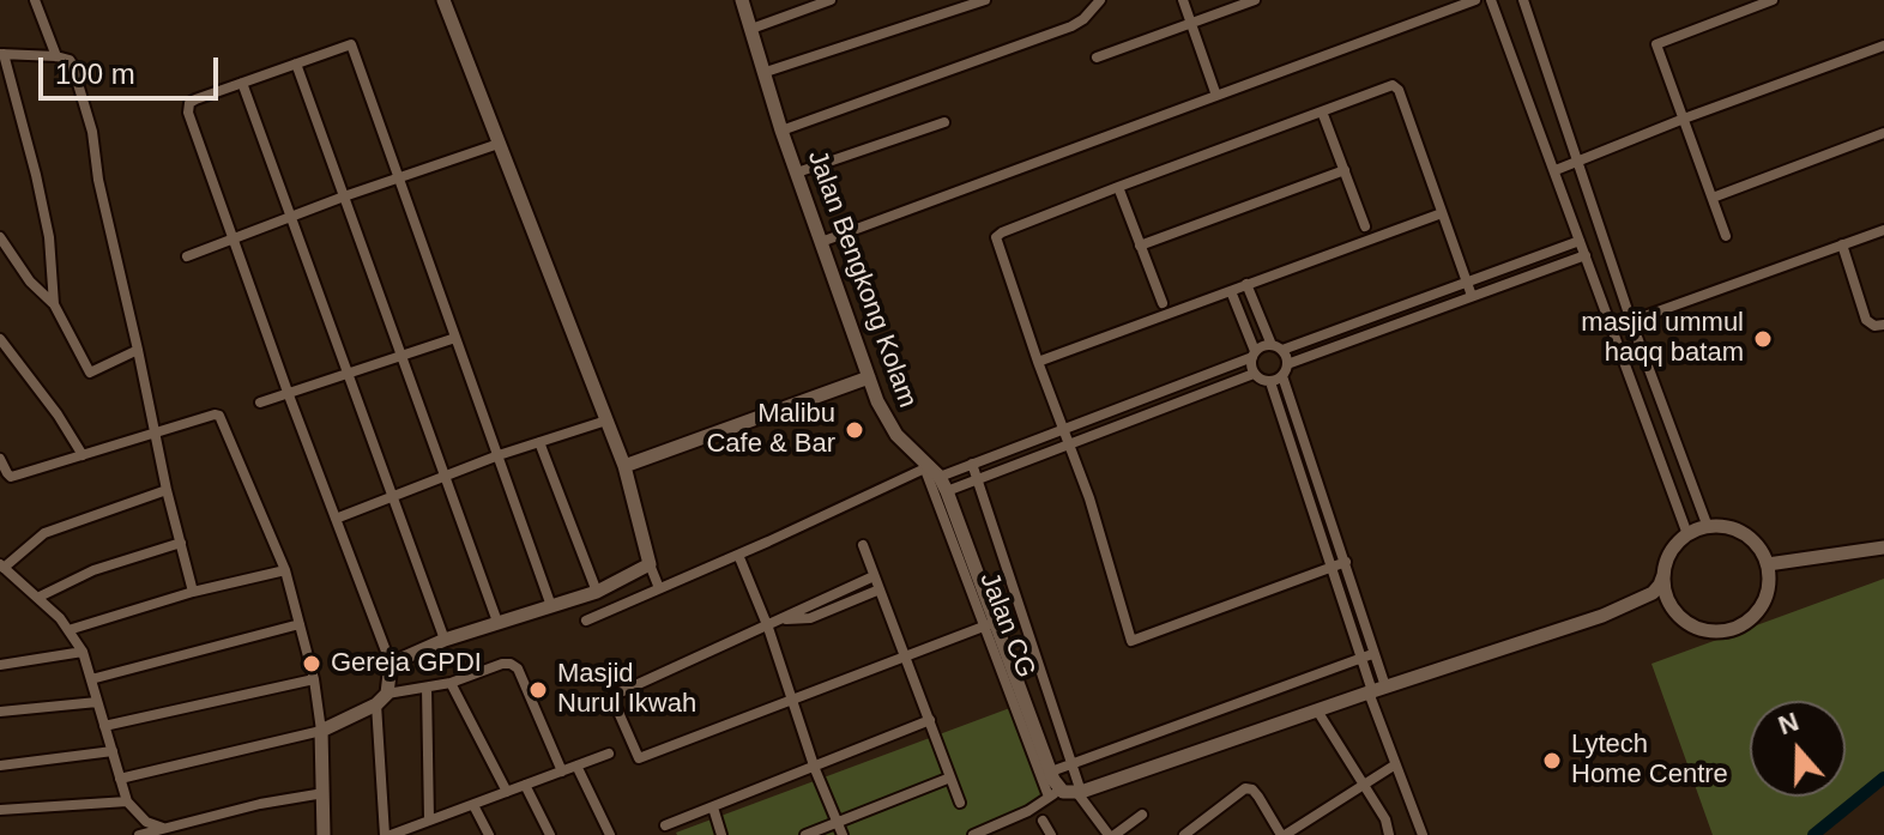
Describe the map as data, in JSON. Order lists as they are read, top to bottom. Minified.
{"streets":{"street":["Jalan Bengkong Kolam","Jalan CG"]},"crossings":[["Jalan Bengkong Kolam","Jalan CG"]],"places":["masjid ummul haqq batam","Malibu Cafe & Bar","Gereja GPDI","Masjid Nurul Ikwah","Lytech Home Centre"],"scale_bar":"100 m","north":"top"}
